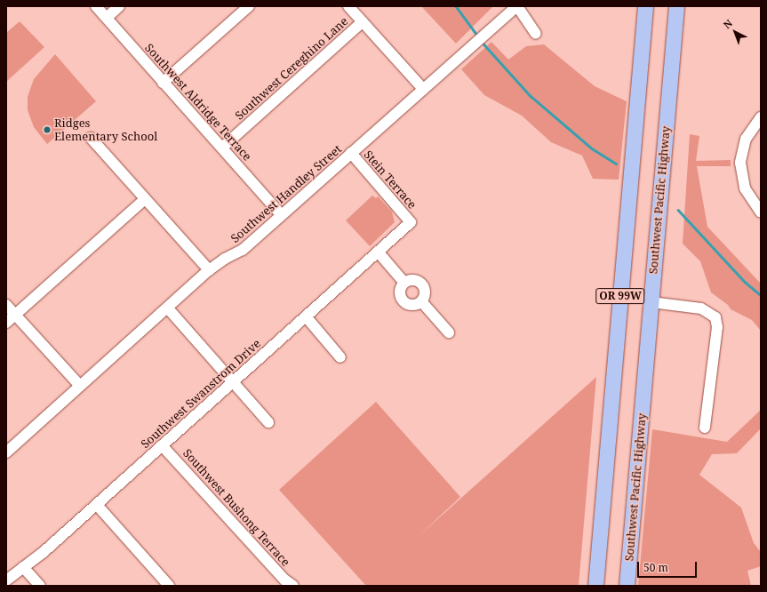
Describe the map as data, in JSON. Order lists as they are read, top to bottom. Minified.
{"streets":{"highway":["Southwest Pacific Highway","OR 99W"],"street":["Southwest Cereghino Lane","Southwest Aldridge Terrace","Stein Terrace","Southwest Handley Street","Southwest Swanstrom Drive","Southwest Bushong Terrace"]},"crossings":[["Southwest Cereghino Lane","Southwest Aldridge Terrace"],["Southwest Aldridge Terrace","Southwest Handley Street"],["Stein Terrace","Southwest Handley Street"],["Stein Terrace","Southwest Swanstrom Drive"],["Southwest Swanstrom Drive","Southwest Bushong Terrace"]],"places":["Ridges Elementary School"],"scale_bar":"50 m","north":"top left"}
